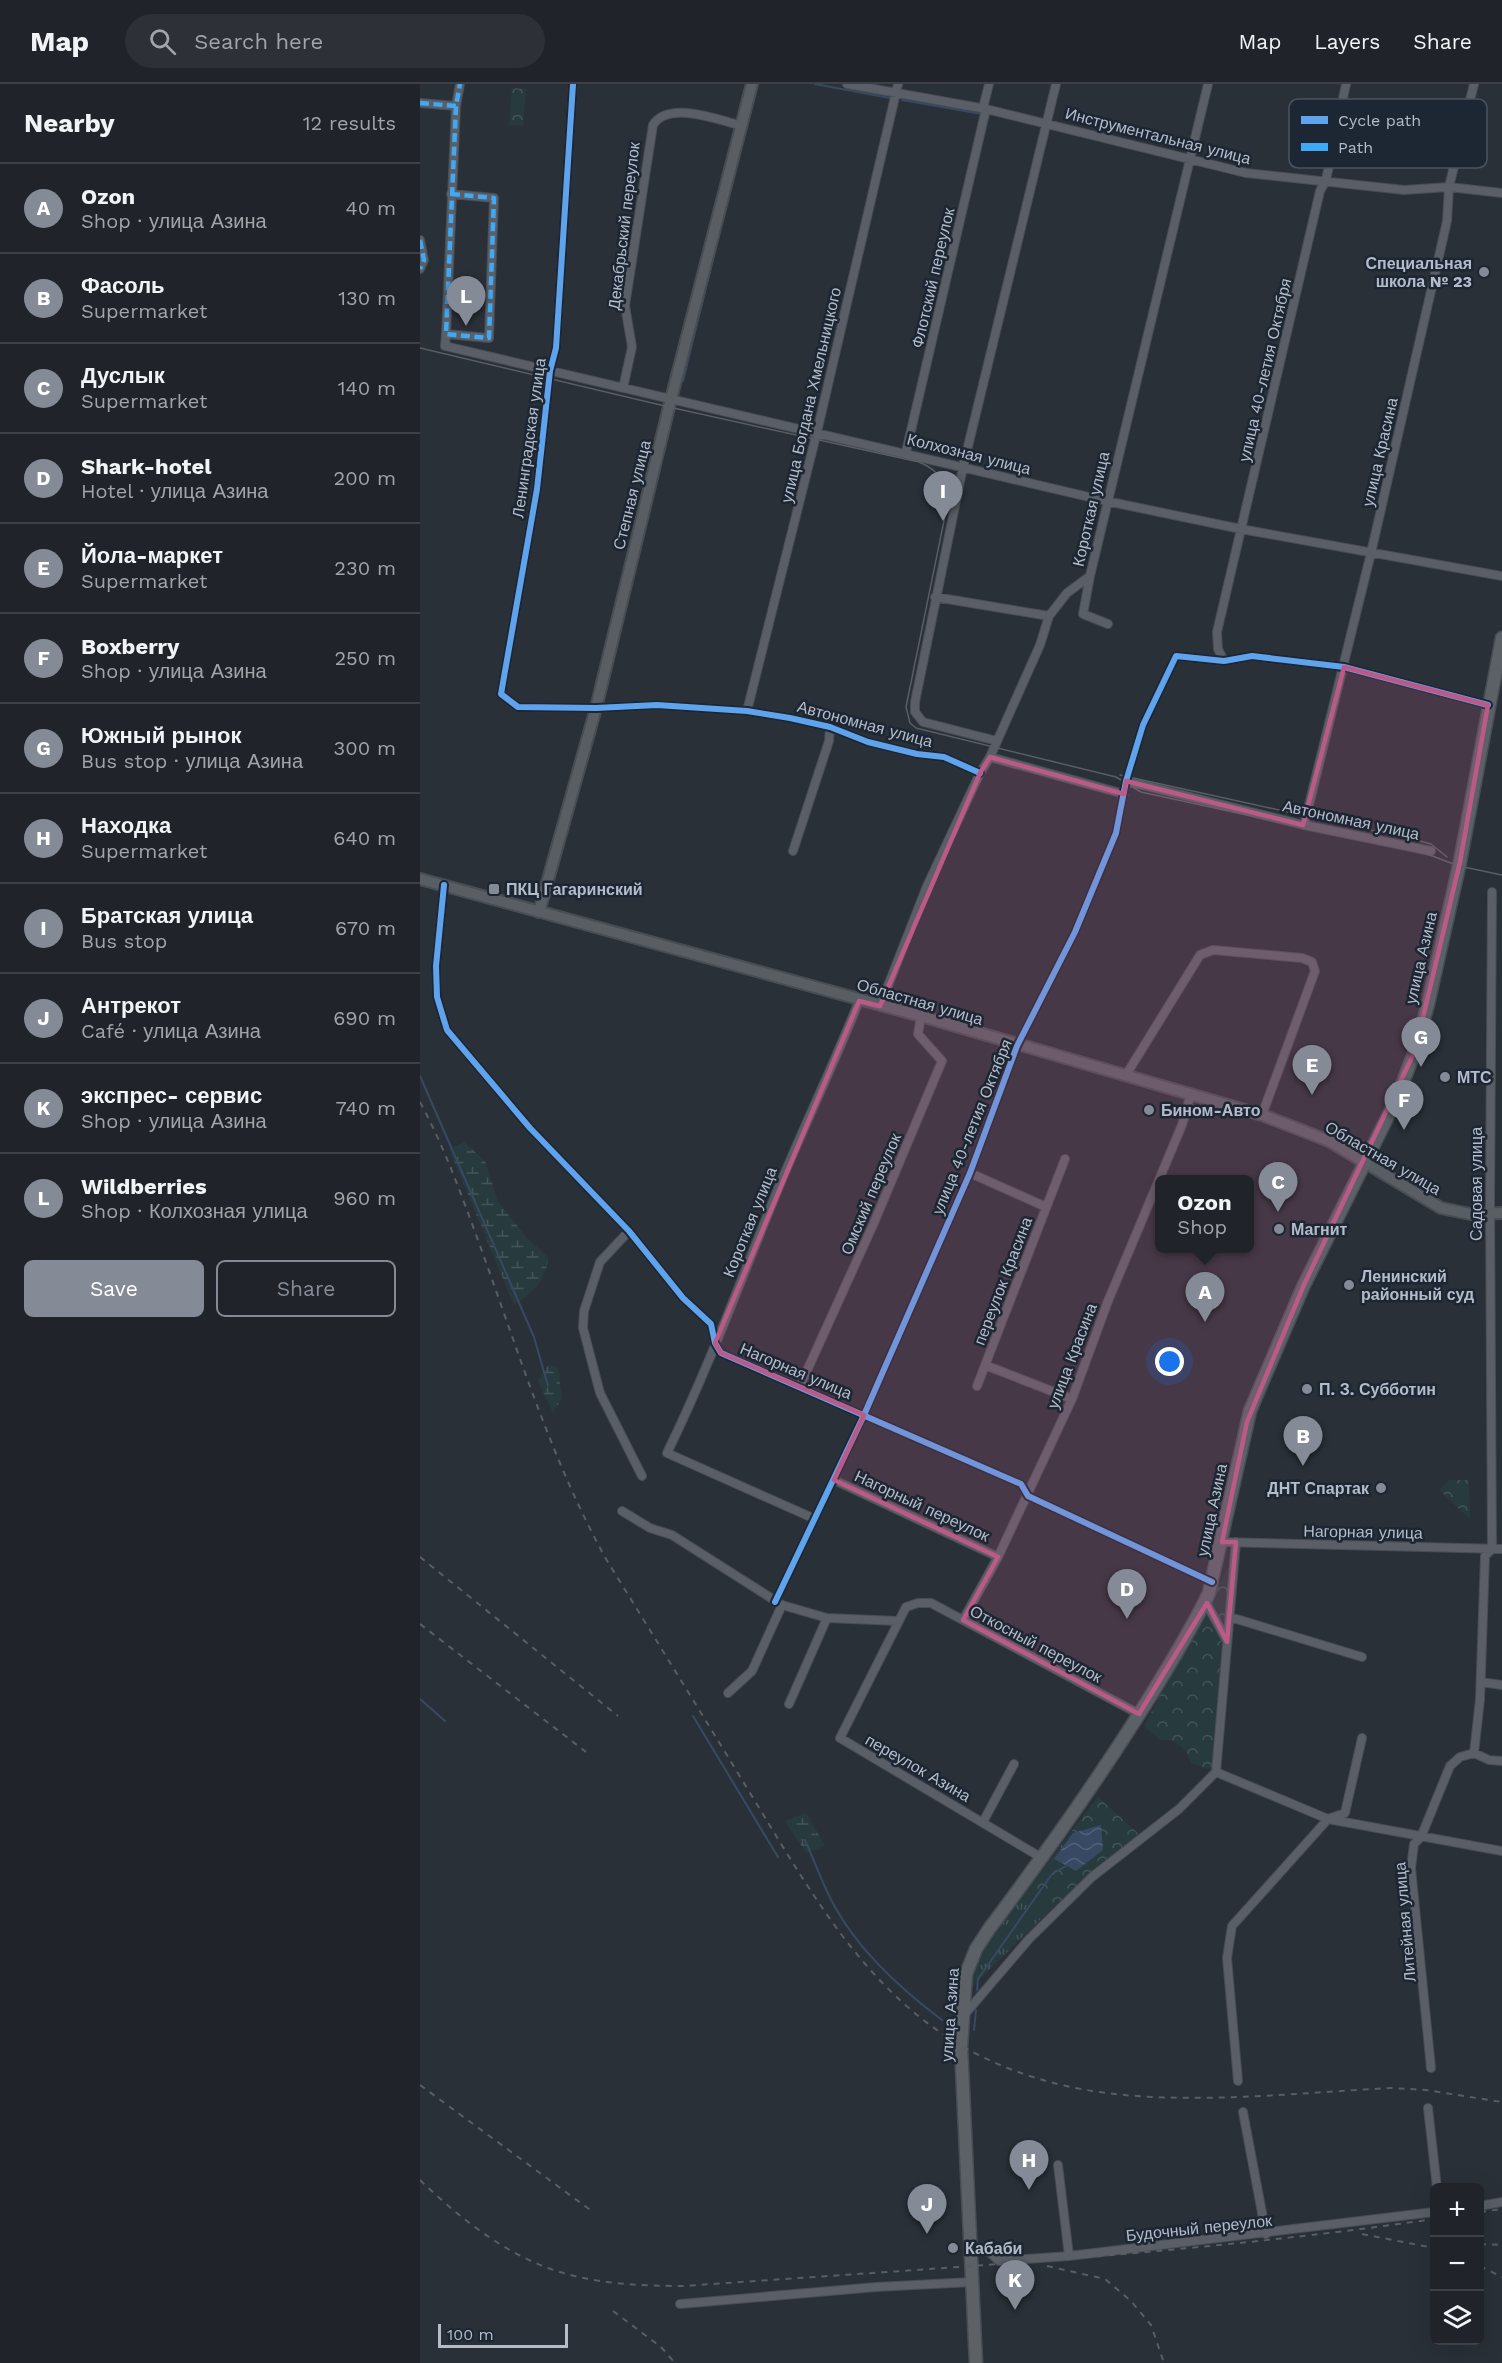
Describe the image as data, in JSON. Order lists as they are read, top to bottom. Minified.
{"streets":{"main road":["Степная улица","улица Азина","Областная улица"],"street":["Инструментальная улица","Декабрьский переулок","Флотский переулок","улица 40-летия Октября","улица Богдана Хмельницкого","Ленинградская улица","улица Красина","Колхозная улица","Короткая улица","Автономная улица","Садовая улица","Омский переулок","переулок Красина","Нагорная улица","Нагорный переулок","Откосный переулок","переулок Азина","Литейная улица","Будочный переулок"]},"crossings":[["Инструментальная улица","Флотский переулок"],["Инструментальная улица","улица 40-летия Октября"],["Инструментальная улица","улица Богдана Хмельницкого"],["Инструментальная улица","улица Красина"],["Инструментальная улица","Короткая улица"],["Декабрьский переулок","Колхозная улица"],["Декабрьский переулок","Степная улица"],["Флотский переулок","Колхозная улица"],["улица 40-летия Октября","Колхозная улица"],["улица 40-летия Октября","Короткая улица"],["улица 40-летия Октября","Автономная улица"],["улица 40-летия Октября","Областная улица"],["улица 40-летия Октября","переулок Красина"],["улица 40-летия Октября","Нагорная улица"],["улица 40-летия Октября","Нагорный переулок"],["улица Богдана Хмельницкого","Колхозная улица"],["улица Богдана Хмельницкого","Автономная улица"],["Ленинградская улица","Колхозная улица"],["Ленинградская улица","Степная улица"],["Ленинградская улица","Автономная улица"],["улица Красина","Колхозная улица"],["улица Красина","Автономная улица"],["улица Красина","Областная улица"],["улица Красина","переулок Красина"],["улица Красина","Нагорная улица"],["улица Красина","Нагорный переулок"],["улица Красина","Откосный переулок"],["Колхозная улица","Степная улица"],["Колхозная улица","Короткая улица"],["Степная улица","Автономная улица"],["Степная улица","Областная улица"],["Короткая улица","Автономная улица"],["Короткая улица","Областная улица"],["Короткая улица","Нагорная улица"],["улица Азина","Областная улица"],["улица Азина","Нагорная улица"],["улица Азина","Откосный переулок"],["улица Азина","переулок Азина"],["улица Азина","Будочный переулок"],["Областная улица","Садовая улица"],["Областная улица","Омский переулок"],["Областная улица","Нагорная улица"],["Садовая улица","Нагорная улица"],["Омский переулок","Нагорная улица"],["Откосный переулок","переулок Азина"]],"places":{"other":["Специальная школа № 23","МТС","Бином-Авто","Магнит","Ленинский районный суд","П. З. Субботин","ДНТ Спартак","Кабаби"],"transit":["ПКЦ Гагаринский"]},"legend":["Cycle path","Path"],"scale_bar":"100 m","page":{"header":"Map","search":"Search here","nav":["Map","Layers","Share"],"heading":["Nearby","12 results"],"list":[{"mark":"A","name":"Ozon","note":"Shop · улица Азина","value":"40 m"},{"mark":"B","name":"Фасоль","note":"Supermarket","value":"130 m"},{"mark":"C","name":"Дуслык","note":"Supermarket","value":"140 m"},{"mark":"D","name":"Shark-hotel","note":"Hotel · улица Азина","value":"200 m"},{"mark":"E","name":"Йола-маркет","note":"Supermarket","value":"230 m"},{"mark":"F","name":"Boxberry","note":"Shop · улица Азина","value":"250 m"},{"mark":"G","name":"Южный рынок","note":"Bus stop · улица Азина","value":"300 m"},{"mark":"H","name":"Находка","note":"Supermarket","value":"640 m"},{"mark":"I","name":"Братская улица","note":"Bus stop","value":"670 m"},{"mark":"J","name":"Антрекот","note":"Café · улица Азина","value":"690 m"},{"mark":"K","name":"экспрес- сервис","note":"Shop · улица Азина","value":"740 m"},{"mark":"L","name":"Wildberries","note":"Shop · Колхозная улица","value":"960 m"}],"pins":["L","I","G","E","F","C","A","B","D","H","J","K"],"popup":["Ozon","Shop"],"buttons":["Save","Share"],"map_buttons":["+","−"],"scale":"100 m"}}
